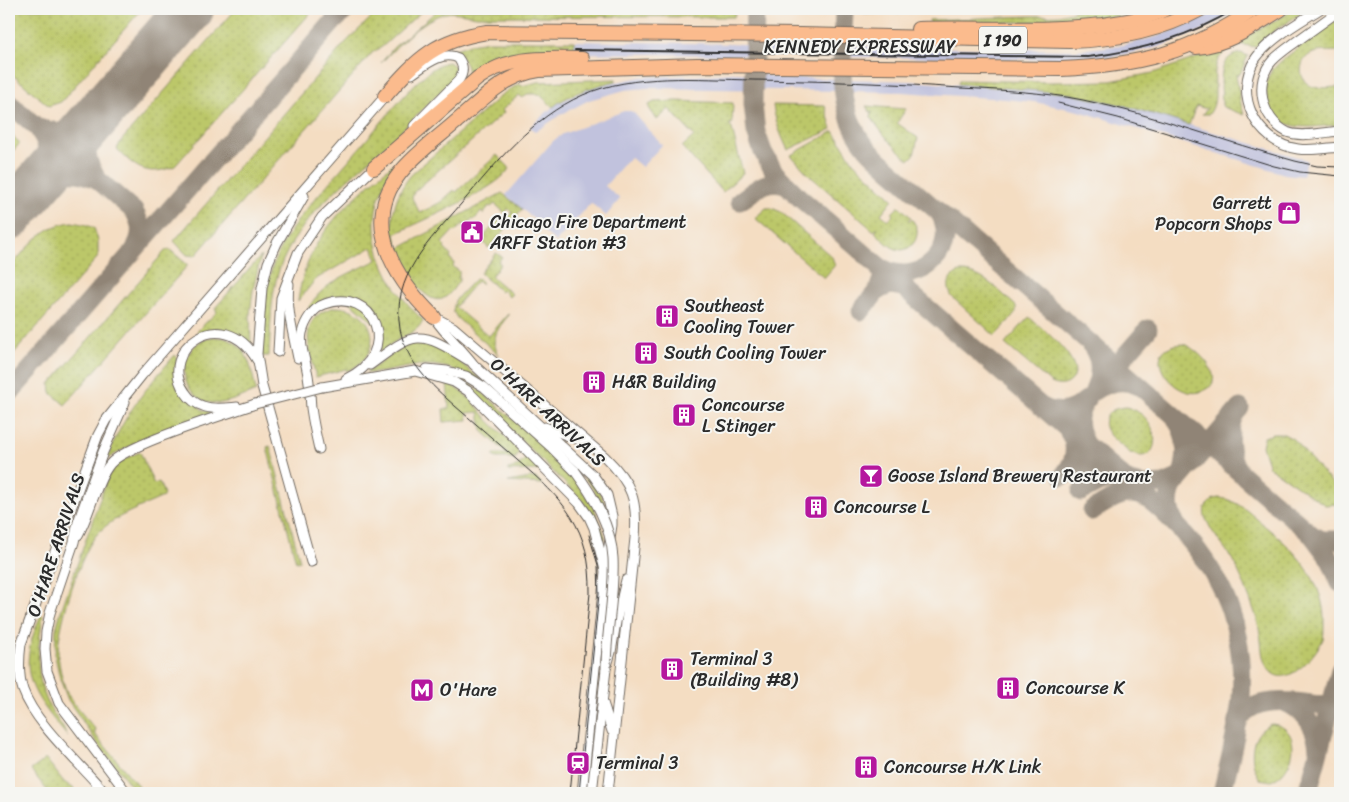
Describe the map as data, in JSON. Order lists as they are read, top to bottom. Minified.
{"streets":{"highway":["I 190","KENNEDY EXPRESSWAY"],"street":["O'HARE ARRIVALS"]},"places":{"shop":["Garrett Popcorn Shops"],"public building":["Chicago Fire Department ARFF Station #3"],"building":["Southeast Cooling Tower","South Cooling Tower","H&R Building","Concourse L Stinger","Concourse L","Terminal 3 (Building #8)","Concourse K","Concourse H/K Link"],"bar":["Goose Island Brewery Restaurant"],"metro station":["O'Hare"],"station":["Terminal 3"]}}
